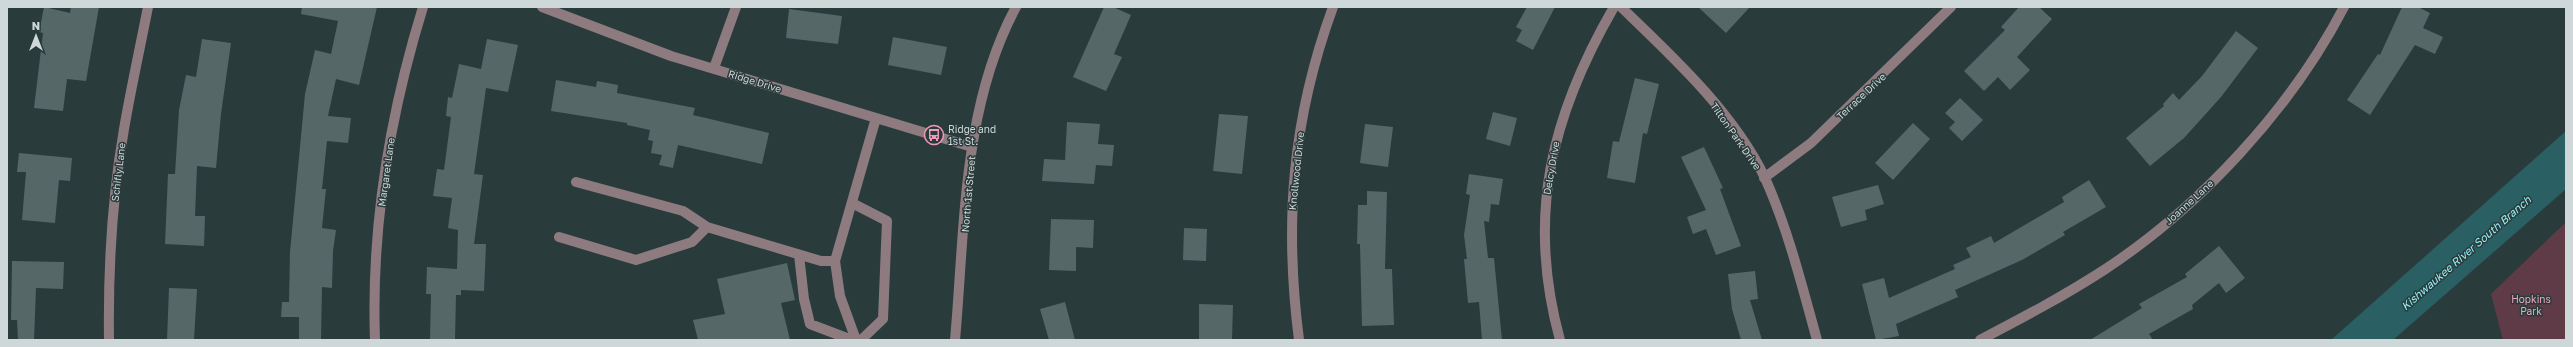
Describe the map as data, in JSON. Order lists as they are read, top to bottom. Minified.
{"streets":{"street":["Ridge Drive","Terrace Drive","Tilton Park Drive","Delcy Drive","Knollwood Drive","Schifly Lane","Margaret Lane","North 1st Street","Joanne Lane"]},"crossings":[["Ridge Drive","North 1st Street"],["Terrace Drive","Tilton Park Drive"]],"water":["Kishwaukee River South Branch"],"parks":["Hopkins Park"],"places":{"bus stop":["Ridge and 1st St."]},"north":"top"}
